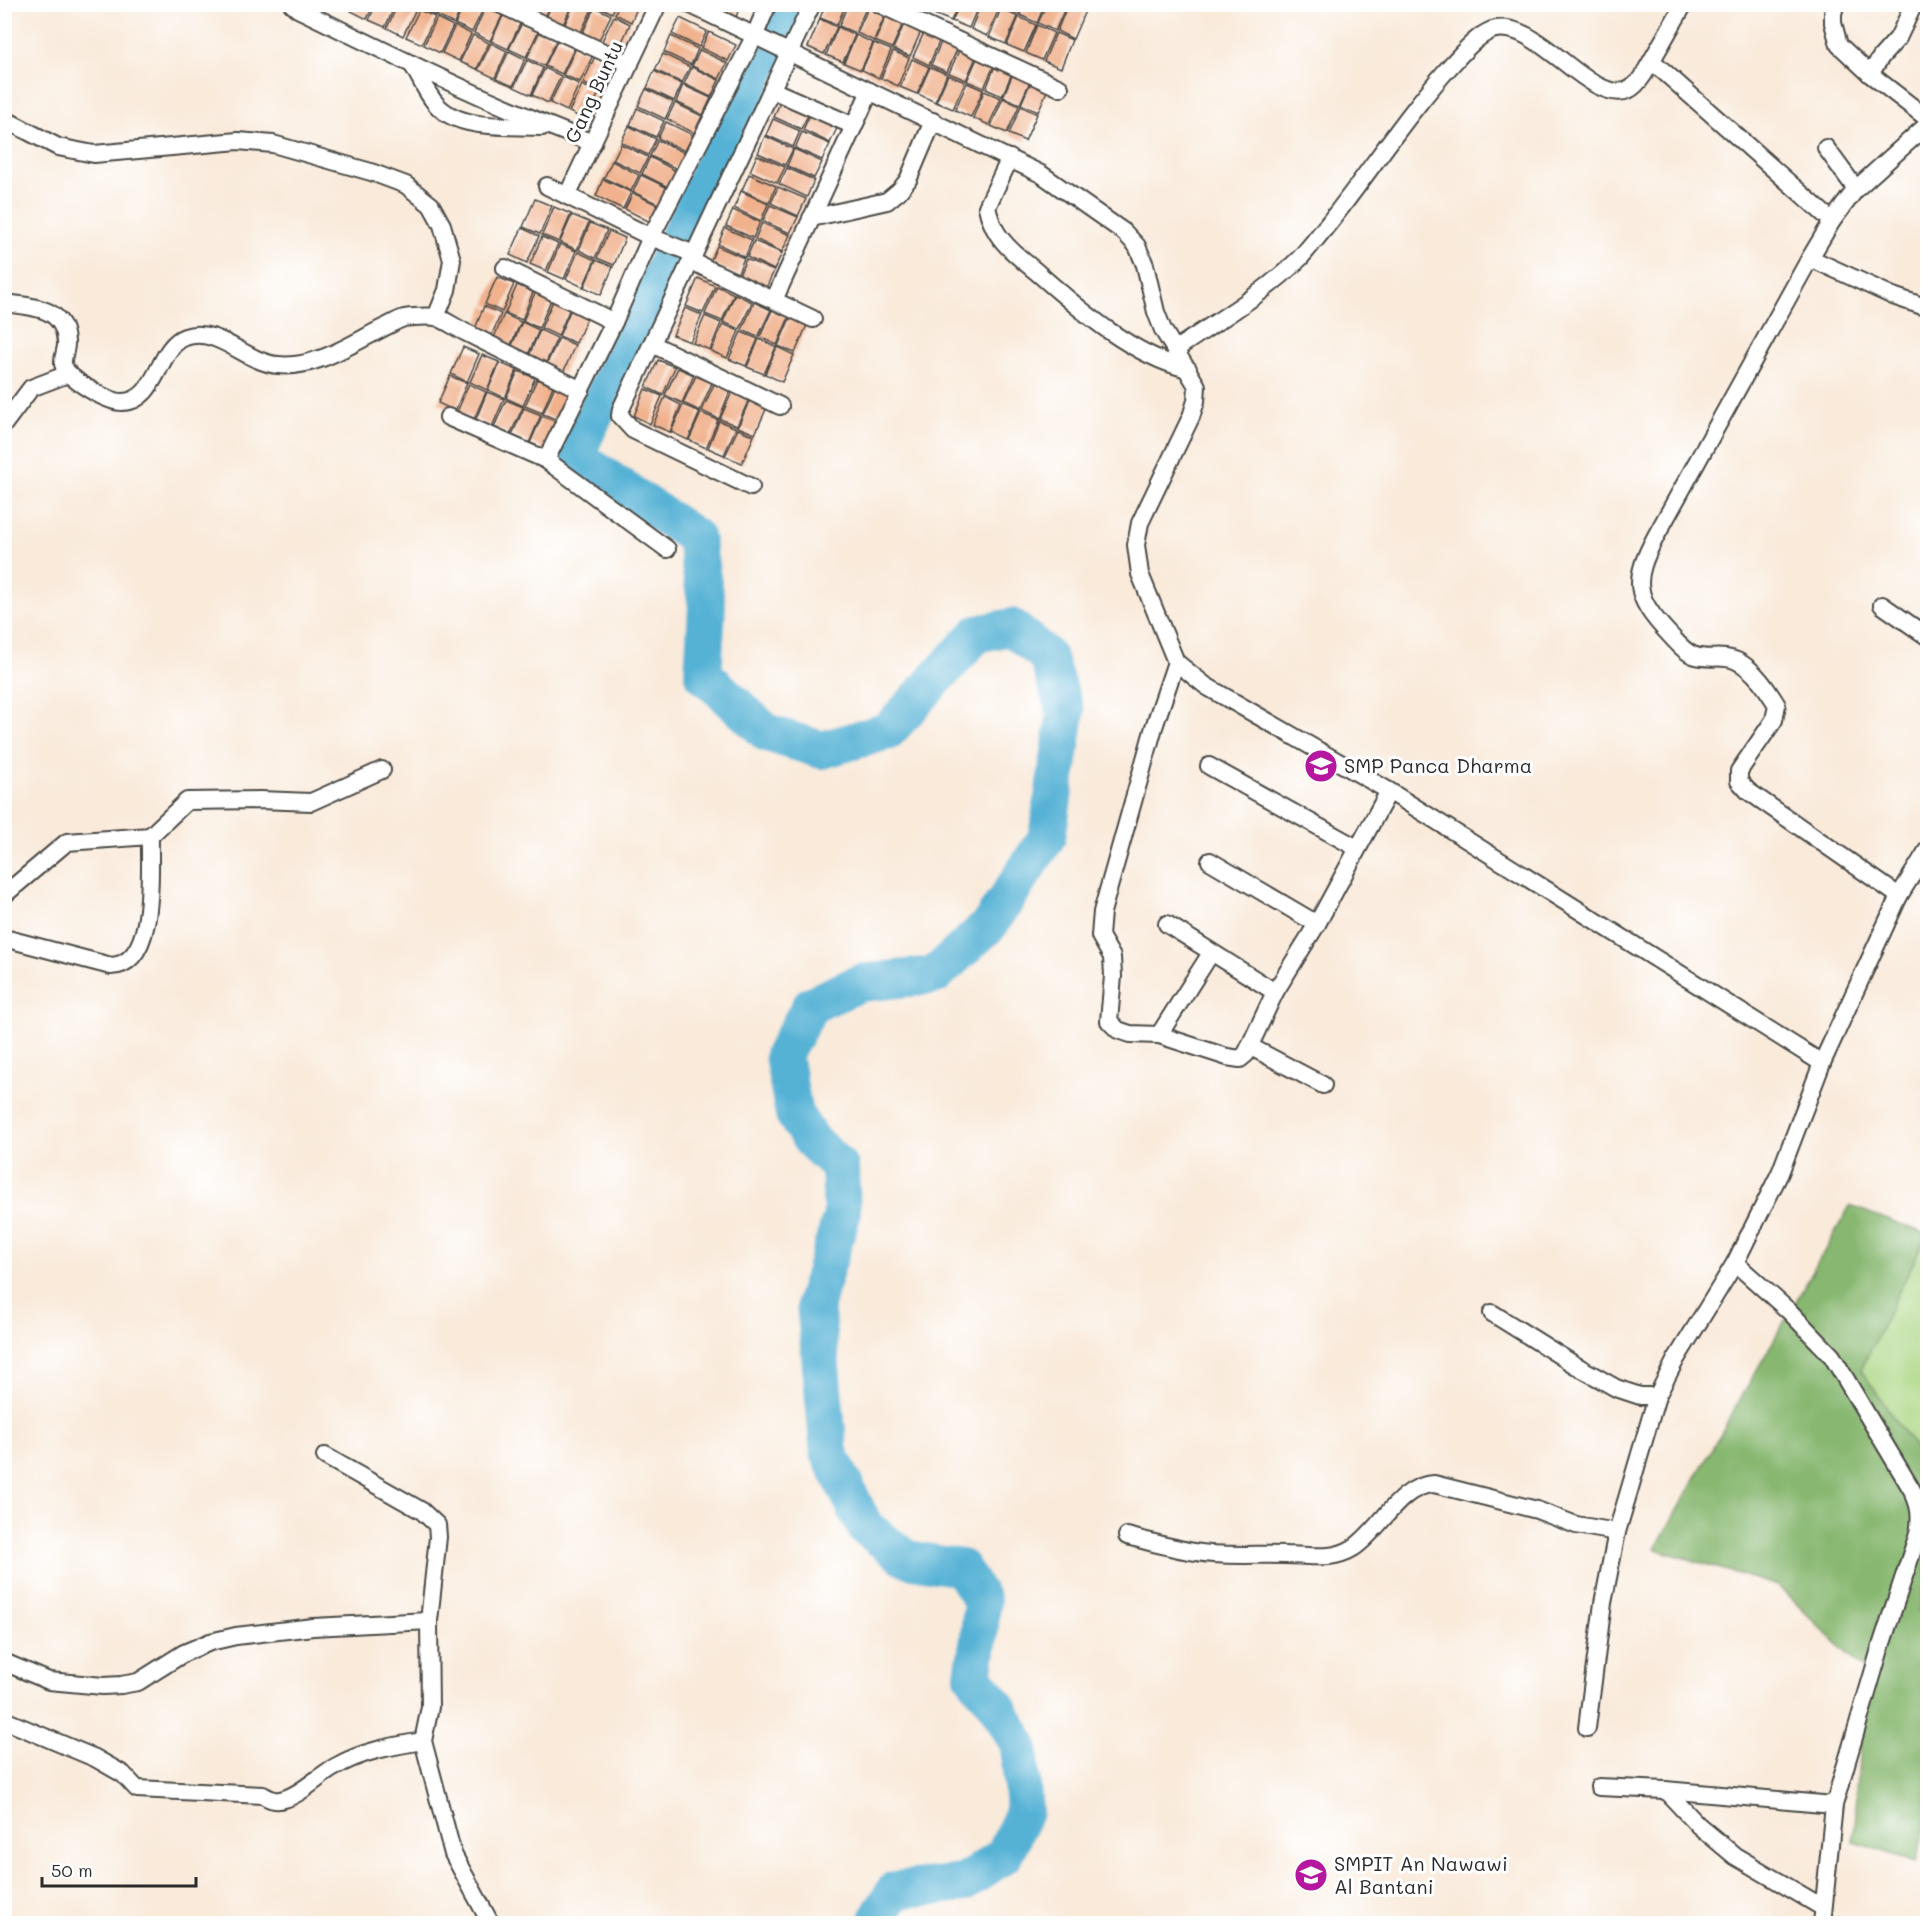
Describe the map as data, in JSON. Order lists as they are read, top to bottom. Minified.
{"streets":{"street":["Gang Buntu"]},"places":{"school or university":["SMP Panca Dharma","SMPIT An Nawawi Al Bantani"]},"scale_bar":"50 m"}
